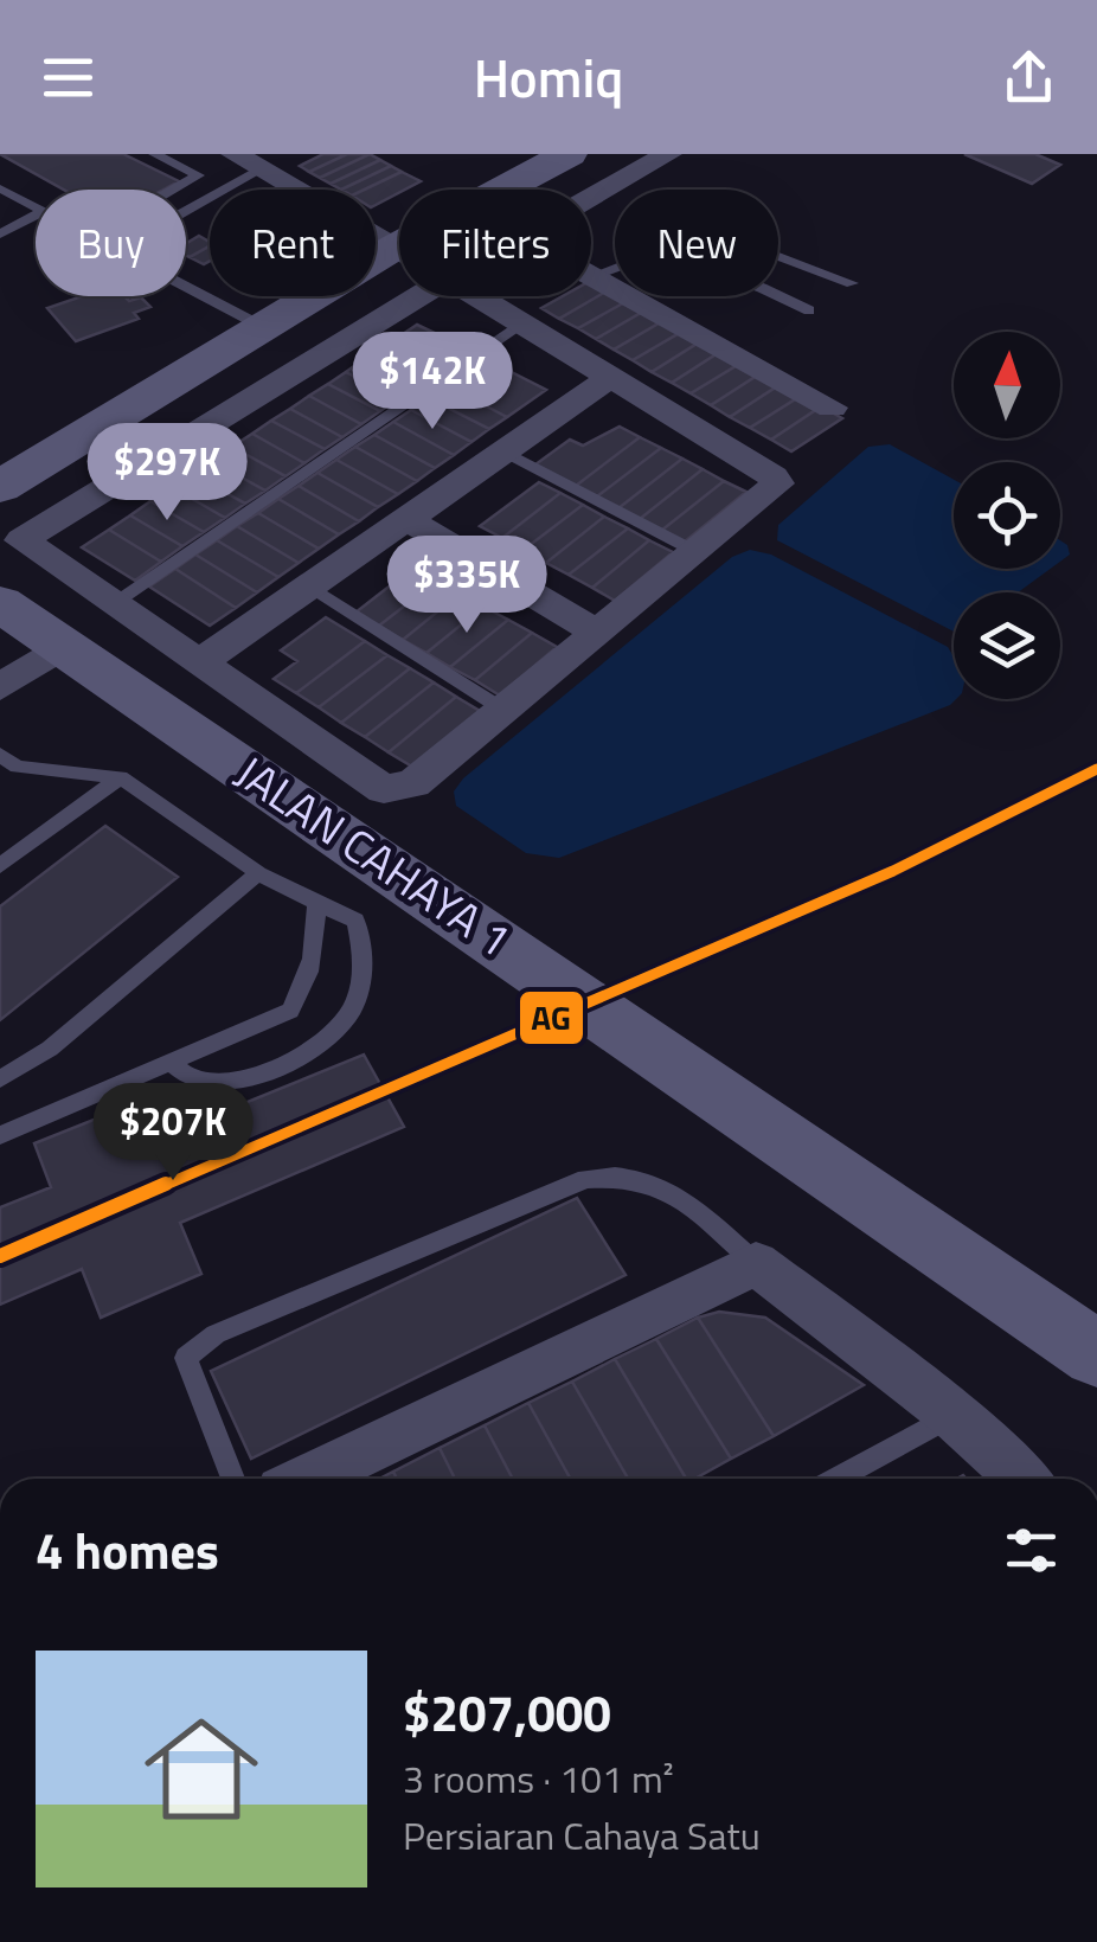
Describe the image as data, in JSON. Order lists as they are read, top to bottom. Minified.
{"streets":{"street":["JALAN CAHAYA 1"]},"lines":["transit line AG"],"north":"top","page":{"header":"Homiq","chip":["Buy","Rent","Filters","New"],"price":["$142K","$297K","$335K","$207K"],"heading":"4 homes","list":[{"name":"$207,000","note":"3 rooms · 101 m² · Persiaran Cahaya Satu"}]}}
